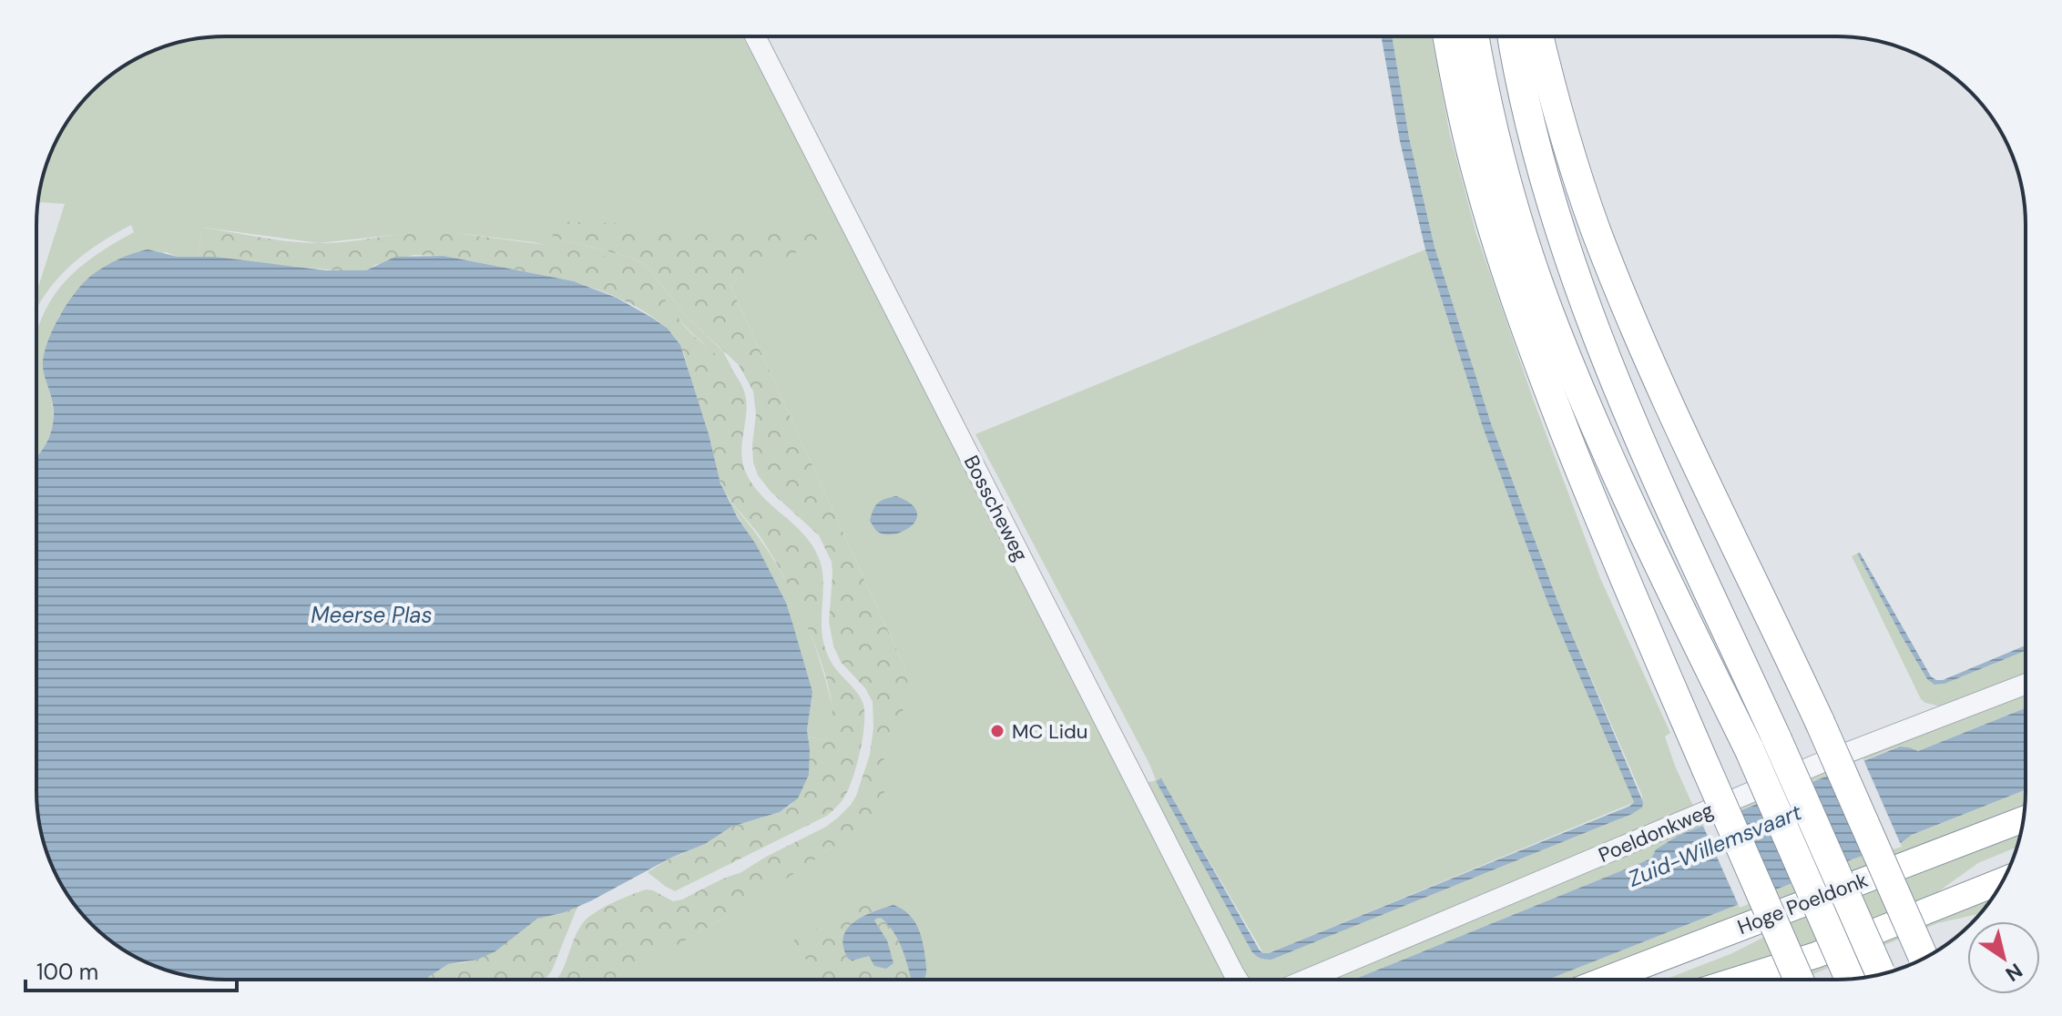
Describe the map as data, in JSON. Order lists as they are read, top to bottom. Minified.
{"streets":{"highway":["Hoge Poeldonk"],"street":["Bosscheweg","Poeldonkweg"]},"water":["Meerse Plas","Zuid-Willemsvaart"],"places":["MC Lidu"],"scale_bar":"100 m","north":"bottom right"}
